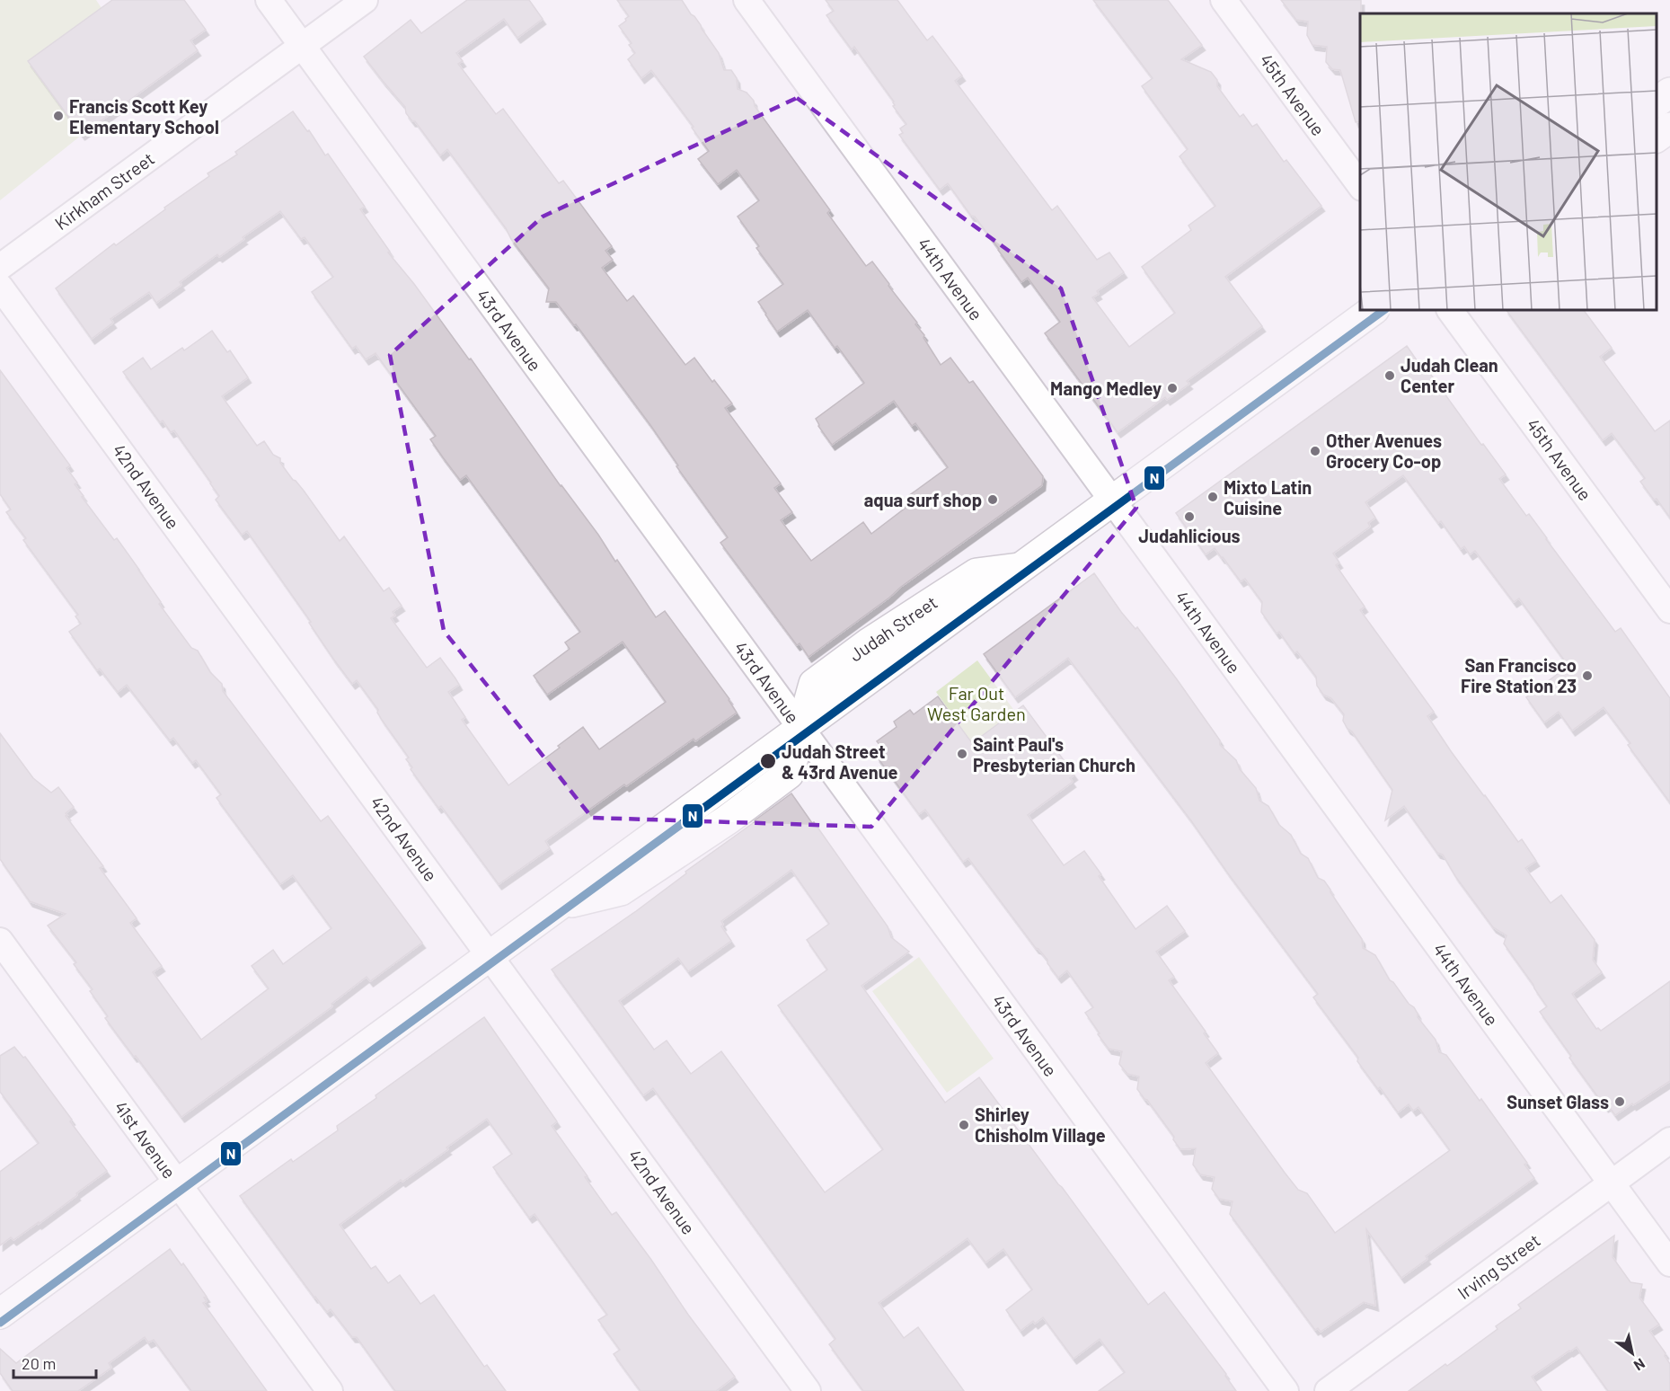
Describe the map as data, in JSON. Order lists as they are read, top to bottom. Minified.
{"streets":{"street":["45th Avenue","Kirkham Street","44th Avenue","43rd Avenue","42nd Avenue","Judah Street","41st Avenue","Irving Street"]},"crossings":[["Kirkham Street","43rd Avenue"],["44th Avenue","Judah Street"],["44th Avenue","Irving Street"],["43rd Avenue","Judah Street"],["42nd Avenue","Judah Street"],["Judah Street","41st Avenue"]],"parks":["Far Out West Garden"],"places":["Francis Scott Key Elementary School","Judah Clean Center","Mango Medley","Other Avenues Grocery Co-op","Mixto Latin Cuisine","aqua surf shop","Judahlicious","San Francisco Fire Station 23","Saint Paul's Presbyterian Church","Judah Street & 43rd Avenue","Sunset Glass","Shirley Chisholm Village"],"lines":["transit line N"],"scale_bar":"20 m","north":"bottom right"}
